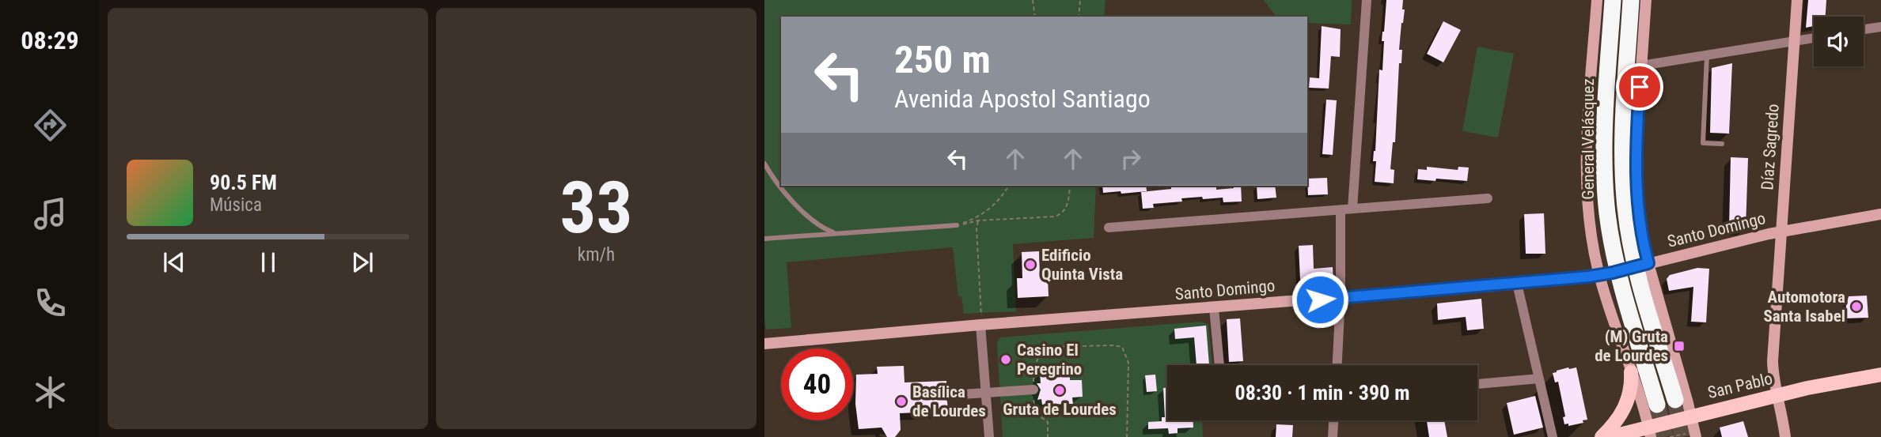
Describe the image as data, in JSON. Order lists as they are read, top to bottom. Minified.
{"streets":{"highway":["General Velásquez"],"main road":["San Pablo"],"street":["Díaz Sagredo","Santo Domingo"]},"crossings":[["Díaz Sagredo","Santo Domingo"],["Díaz Sagredo","San Pablo"]],"places":{"other":["Edificio Quinta Vista","Automotora Santa Isabel","Casino El Peregrino","Gruta de Lourdes","Basílica de Lourdes"],"transit":["(M) Gruta de Lourdes"]},"page":{"tabs":"08:29","tile":["33","km/h"],"turn":["250 m","Avenida Apostol Santiago"],"song":["90.5 FM","Música"],"limit":"40","trip":"08:30 · 1 min · 390 m"}}
